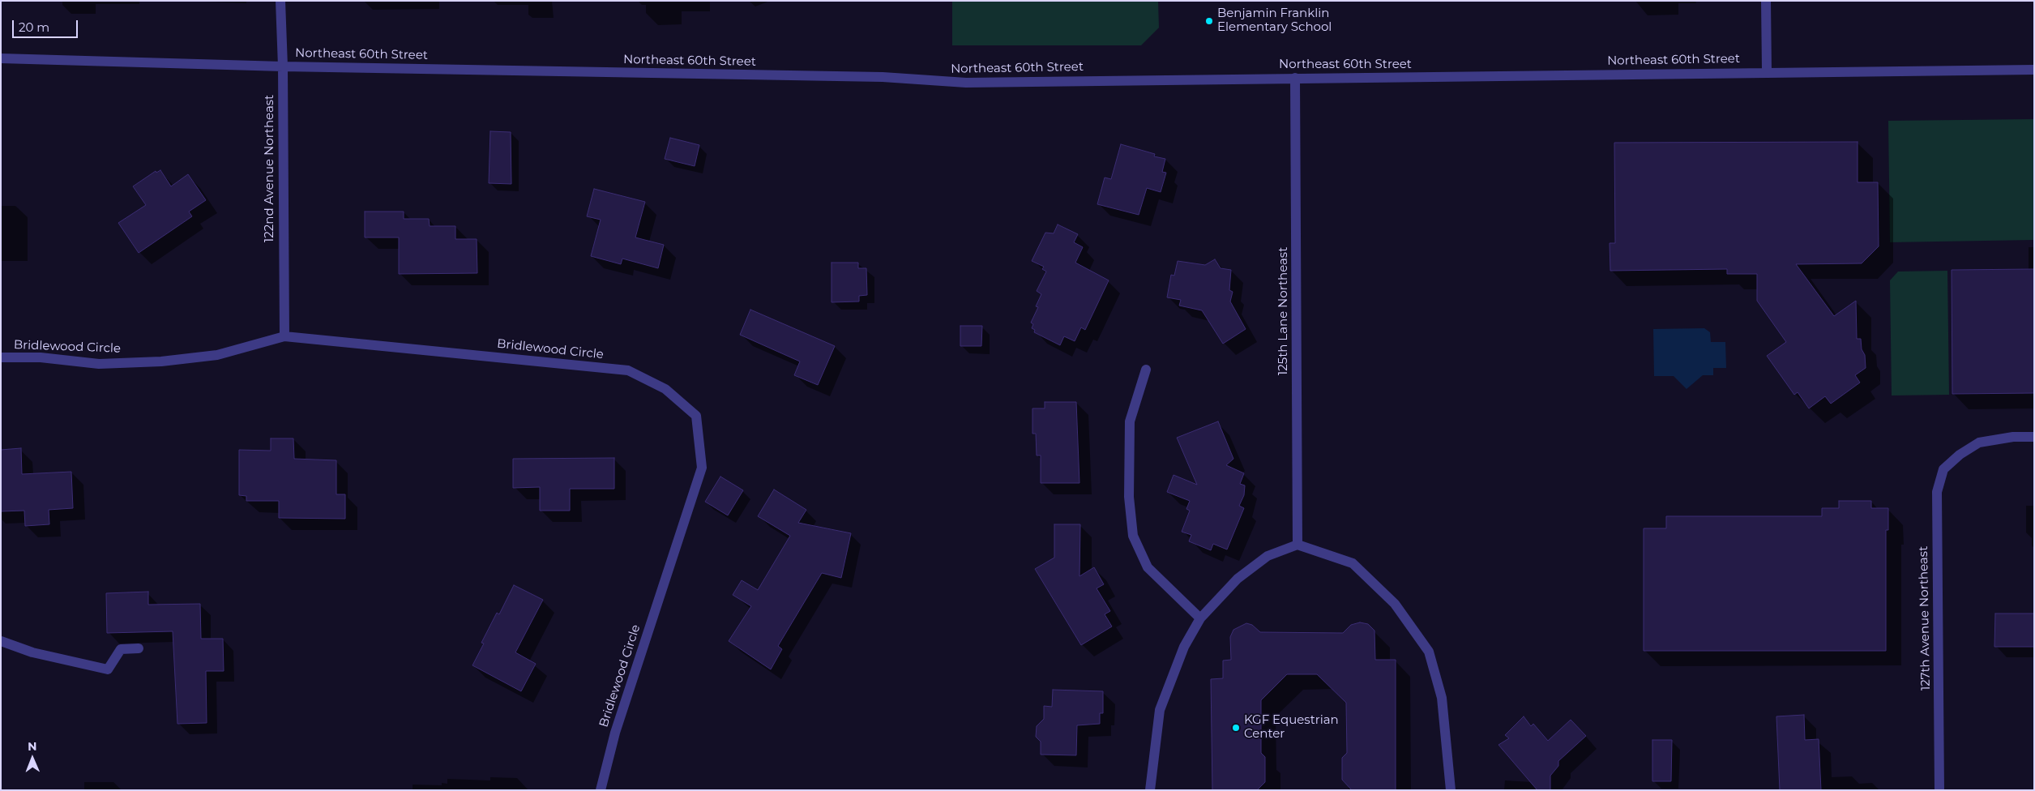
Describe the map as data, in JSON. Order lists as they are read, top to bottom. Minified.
{"streets":{"street":["Northeast 60th Street","122nd Avenue Northeast","125th Lane Northeast","Bridlewood Circle","127th Avenue Northeast"]},"crossings":[["Northeast 60th Street","122nd Avenue Northeast"],["Northeast 60th Street","125th Lane Northeast"],["122nd Avenue Northeast","Bridlewood Circle"]],"places":["Benjamin Franklin Elementary School","KGF Equestrian Center"],"scale_bar":"20 m","north":"top"}
